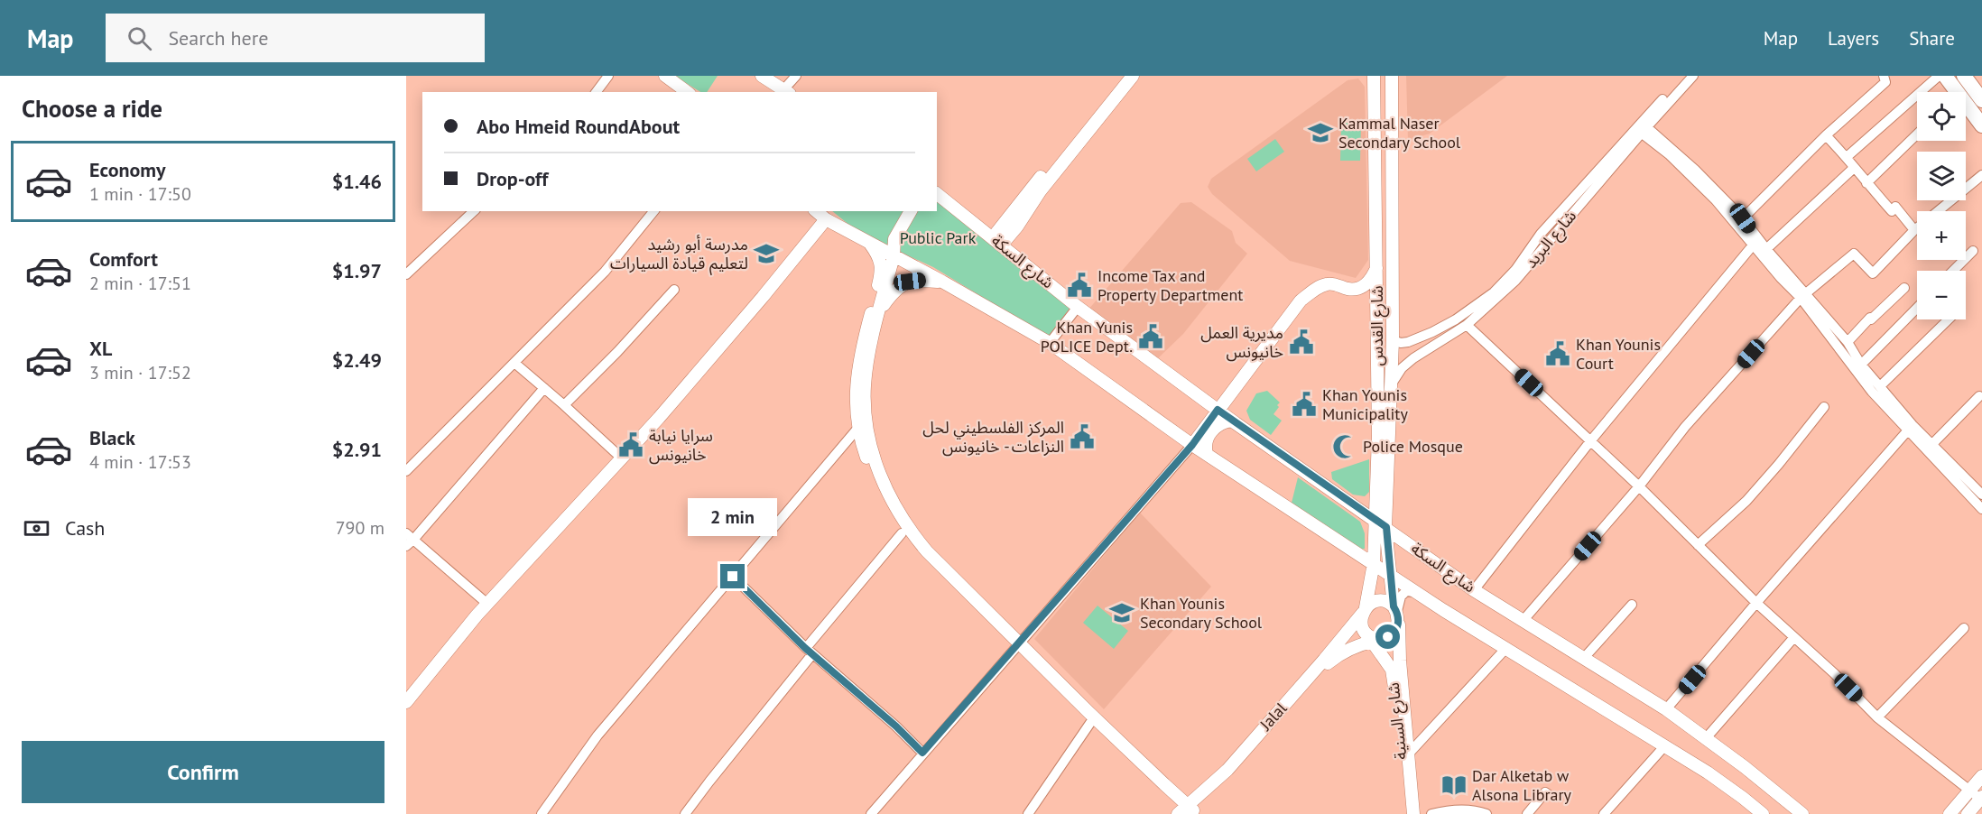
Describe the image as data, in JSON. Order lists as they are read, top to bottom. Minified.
{"streets":{"main road":["شارع السكة","شارع القدس","Jalal","شارع السنية"],"street":["شارع البريد"]},"crossings":[["شارع البريد","شارع القدس"],["شارع السكة","شارع القدس"],["شارع القدس","Jalal"],["شارع القدس","شارع السنية"],["Jalal","شارع السنية"]],"parks":["Public Park"],"places":{"school or university":["Kammal Naser Secondary School","مدرسة أبو رشيد لتعليم قيادة السيارات","Khan Younis Secondary School"],"public building":["Income Tax and Property Department","Khan Yunis POLICE Dept.","مديرية العمل خانيونس","Khan Younis Court","Khan Younis Municipality","المركز الفلسطيني لحل النزاعات - خانيونس","سرايا نيابة خانيونس"],"mosque":["Police Mosque"],"library":["Dar Alketab w Alsona Library"]},"page":{"header":"Map","search":"Search here","nav":["Map","Layers","Share"],"heading":"Choose a ride","map_buttons":["+","−"],"banner":["Abo Hmeid RoundAbout","Drop-off"],"list":[{"name":"Economy","note":"1 min · 17:50","value":"$1.46"},{"name":"Comfort","note":"2 min · 17:51","value":"$1.97"},{"name":"XL","note":"3 min · 17:52","value":"$2.49"},{"name":"Black","note":"4 min · 17:53","value":"$2.91"}],"pay":["Cash","790 m"],"bubble":"2 min","buttons":"Confirm"}}
